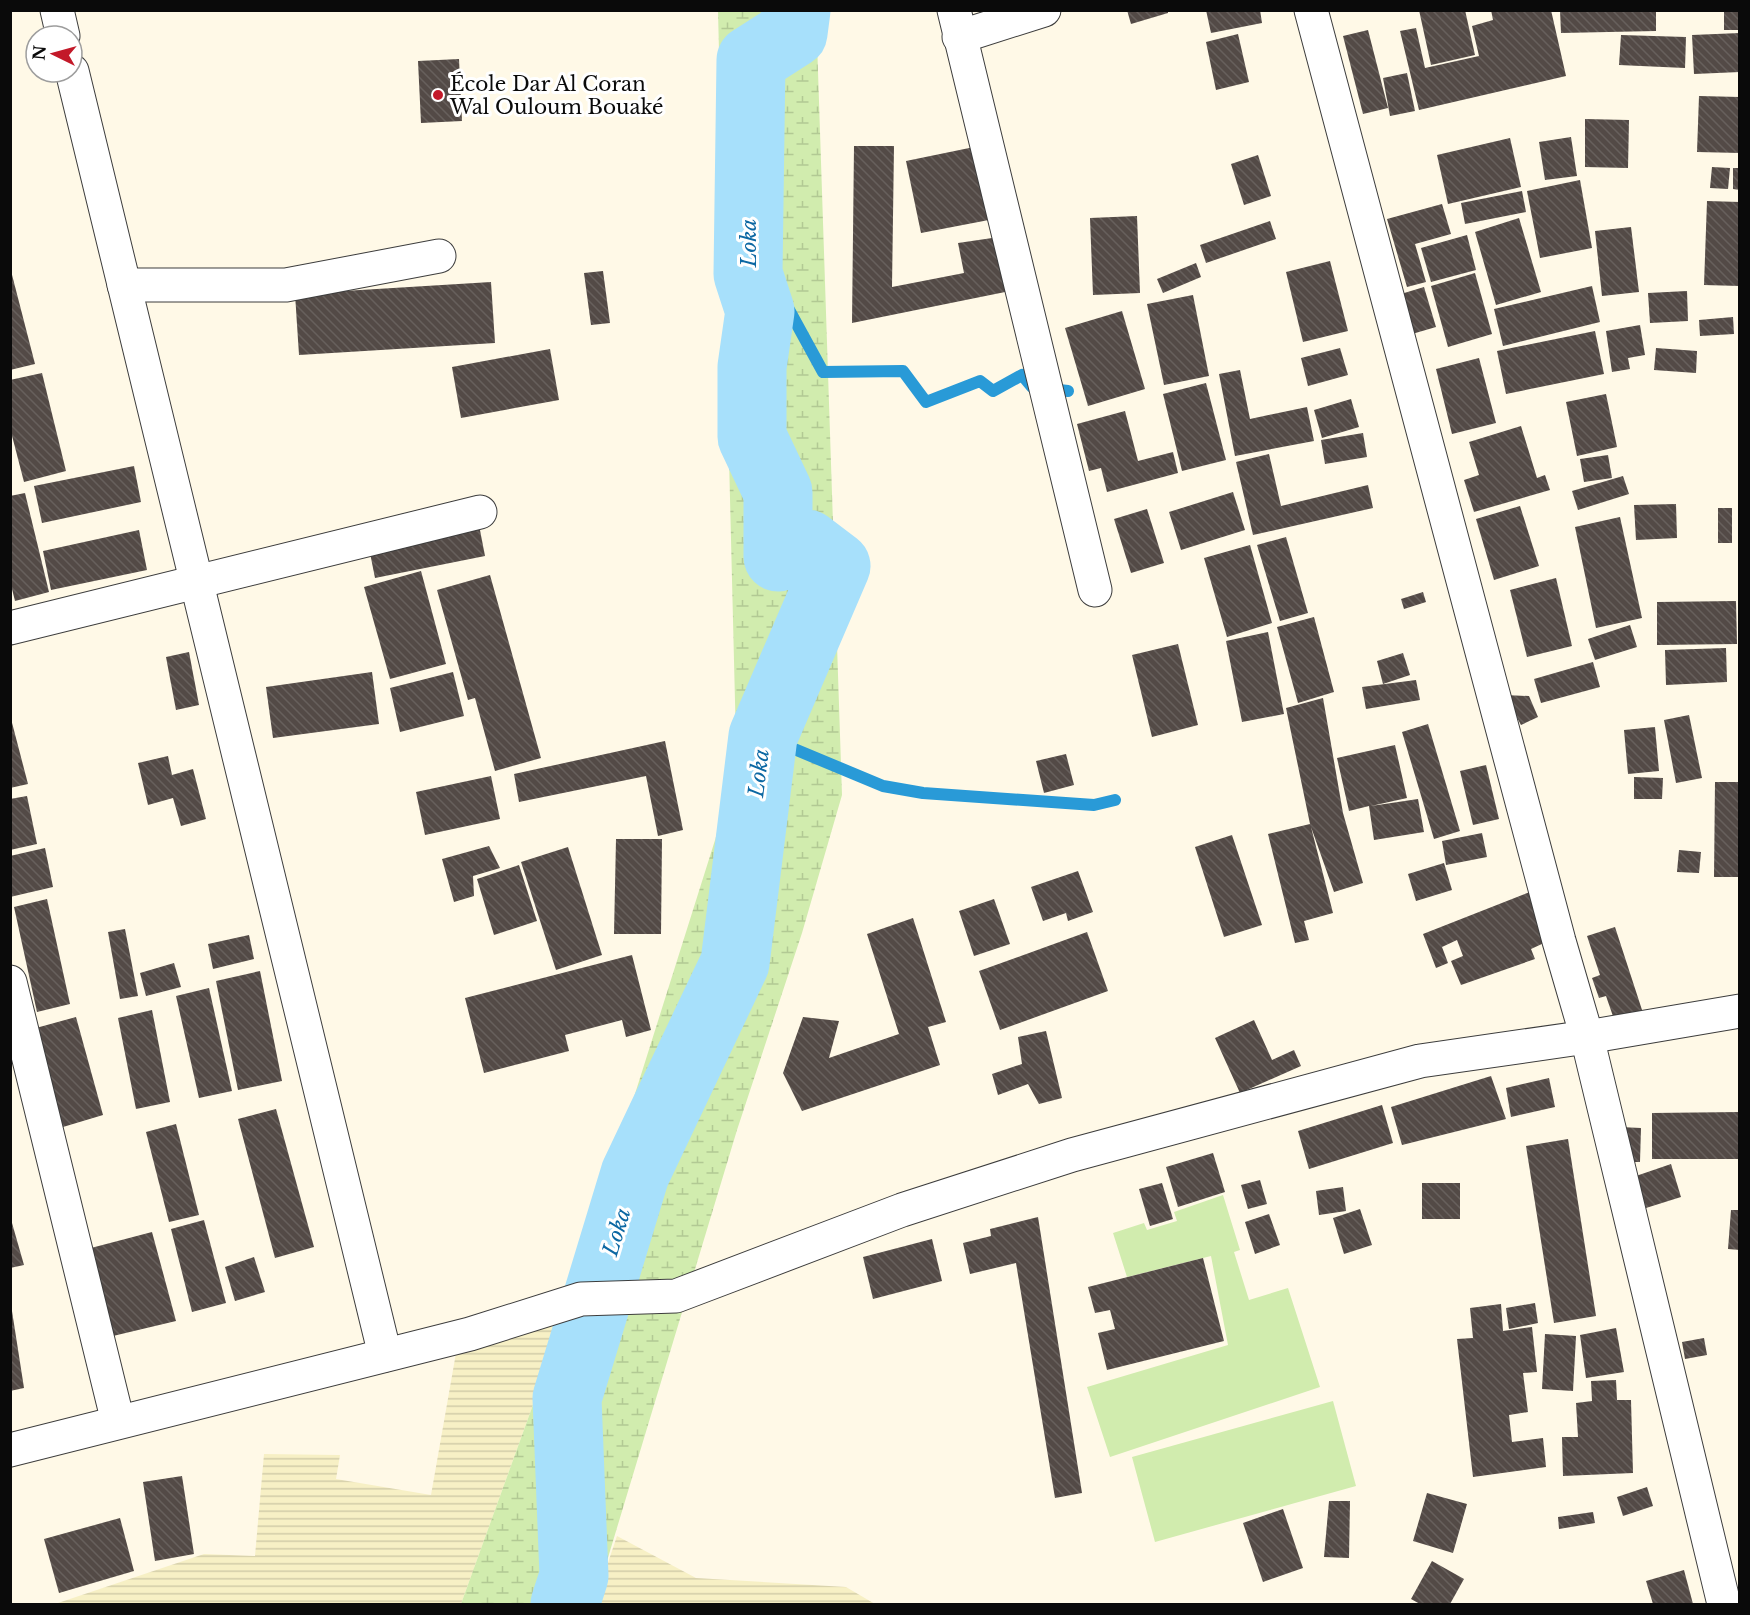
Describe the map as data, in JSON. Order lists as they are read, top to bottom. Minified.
{"water":["Loka"],"places":["École Dar Al Coran Wal Ouloum Bouaké"],"north":"left"}
